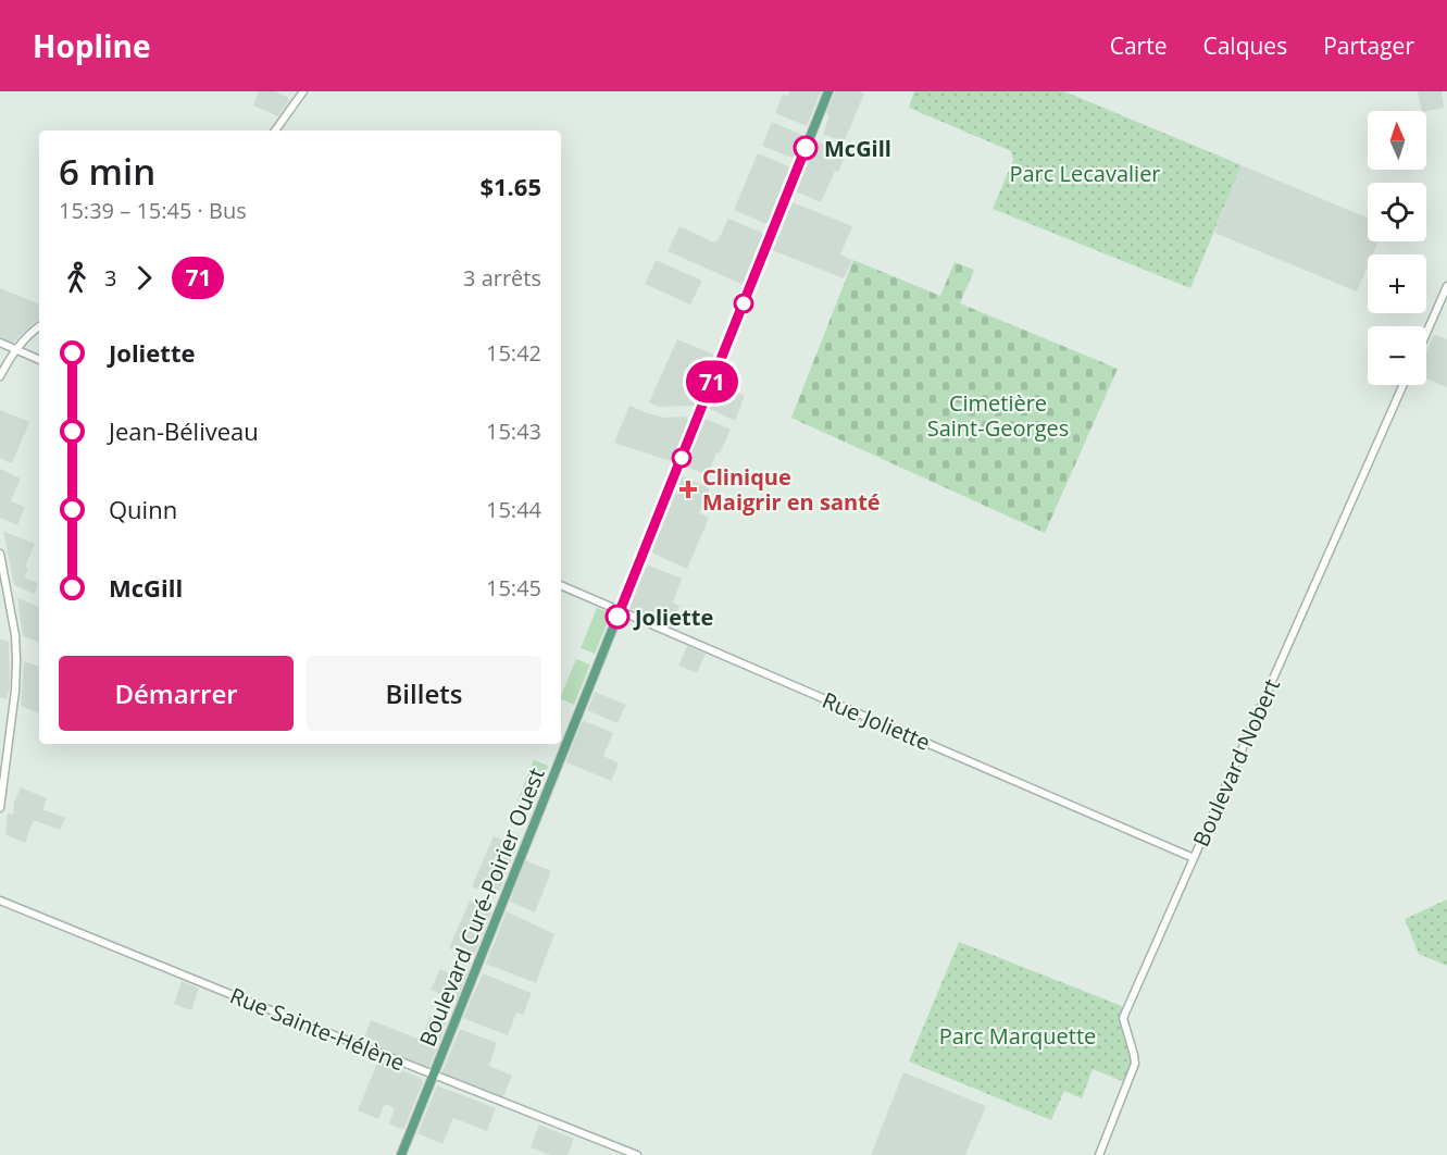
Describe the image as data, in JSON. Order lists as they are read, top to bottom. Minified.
{"streets":{"main road":["Boulevard Curé-Poirier Ouest"],"street":["Rue Joliette","Boulevard Nobert","Rue Sainte-Hélène"]},"crossings":[["Rue Joliette","Boulevard Nobert"],["Rue Joliette","Boulevard Curé-Poirier Ouest"],["Boulevard Curé-Poirier Ouest","Rue Sainte-Hélène"]],"parks":["Parc Lecavalier","Cimetière Saint-Georges","Parc Marquette"],"places":{"other":["McGill","Joliette"],"health":["Clinique Maigrir en santé"]},"lines":["bus line 71"],"north":"top","page":{"header":"Hopline","nav":["Carte","Calques","Partager"],"on_map":"71","map_buttons":["+","−"],"heading":["6 min","15:39 – 15:45 · Bus","$1.65"],"legs":["3","71","3 arrêts"],"list":[{"name":"Joliette","value":"15:42"},{"name":"Jean-Béliveau","value":"15:43"},{"name":"Quinn","value":"15:44"},{"name":"McGill","value":"15:45"}],"buttons":["Démarrer","Billets"]}}
